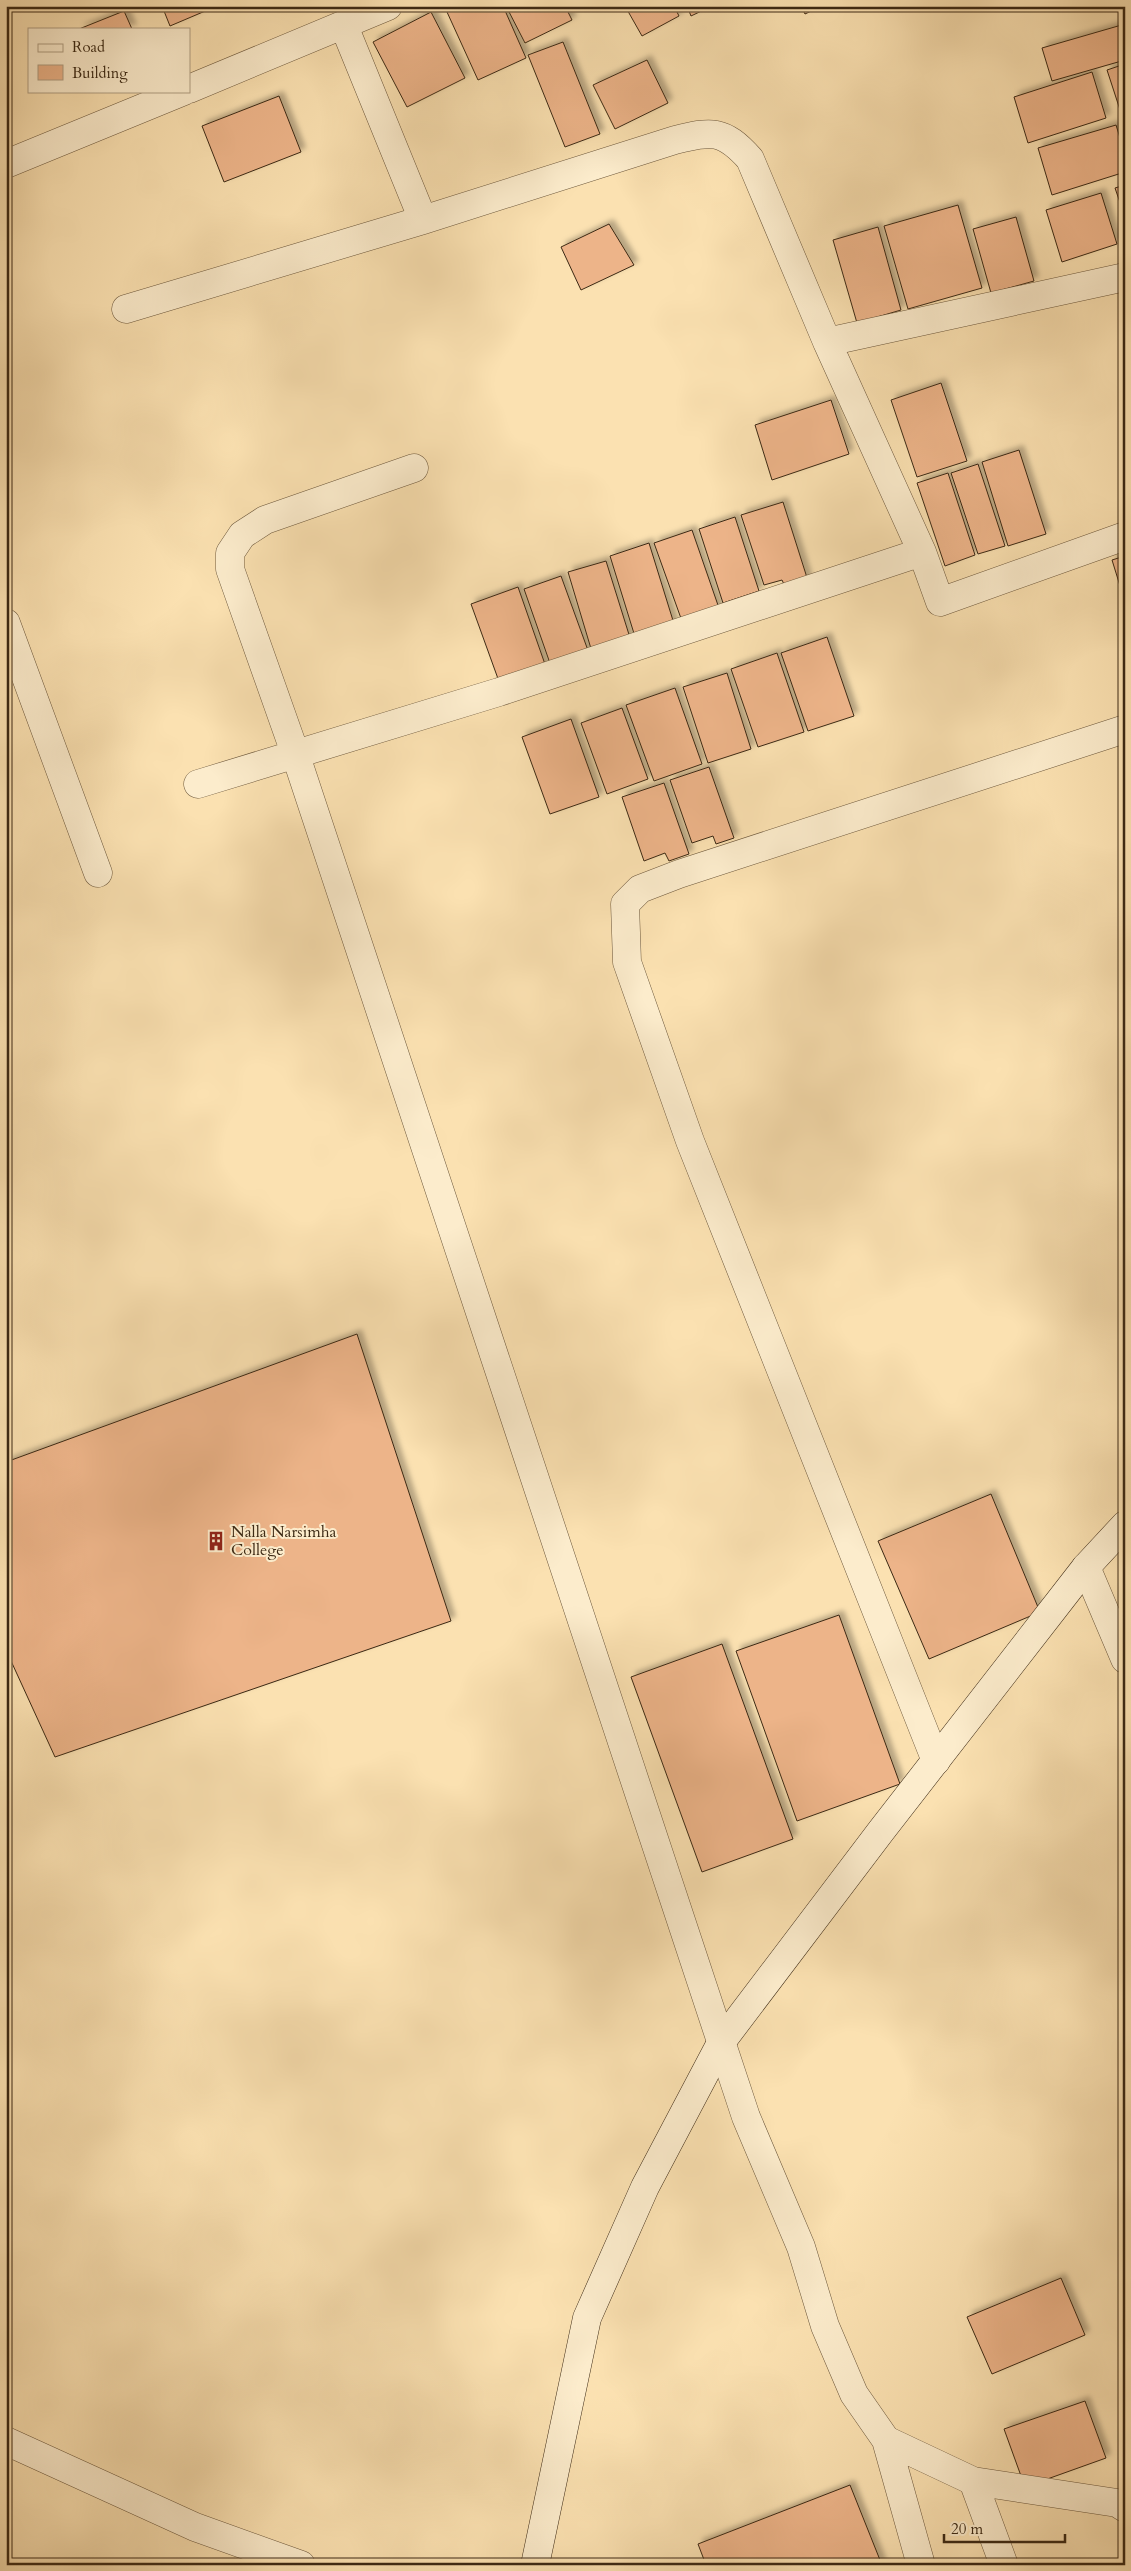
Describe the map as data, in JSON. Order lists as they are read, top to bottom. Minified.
{"places":{"building":["Nalla Narsimha College"]},"legend":["Road","Building"],"scale_bar":"20 m"}
